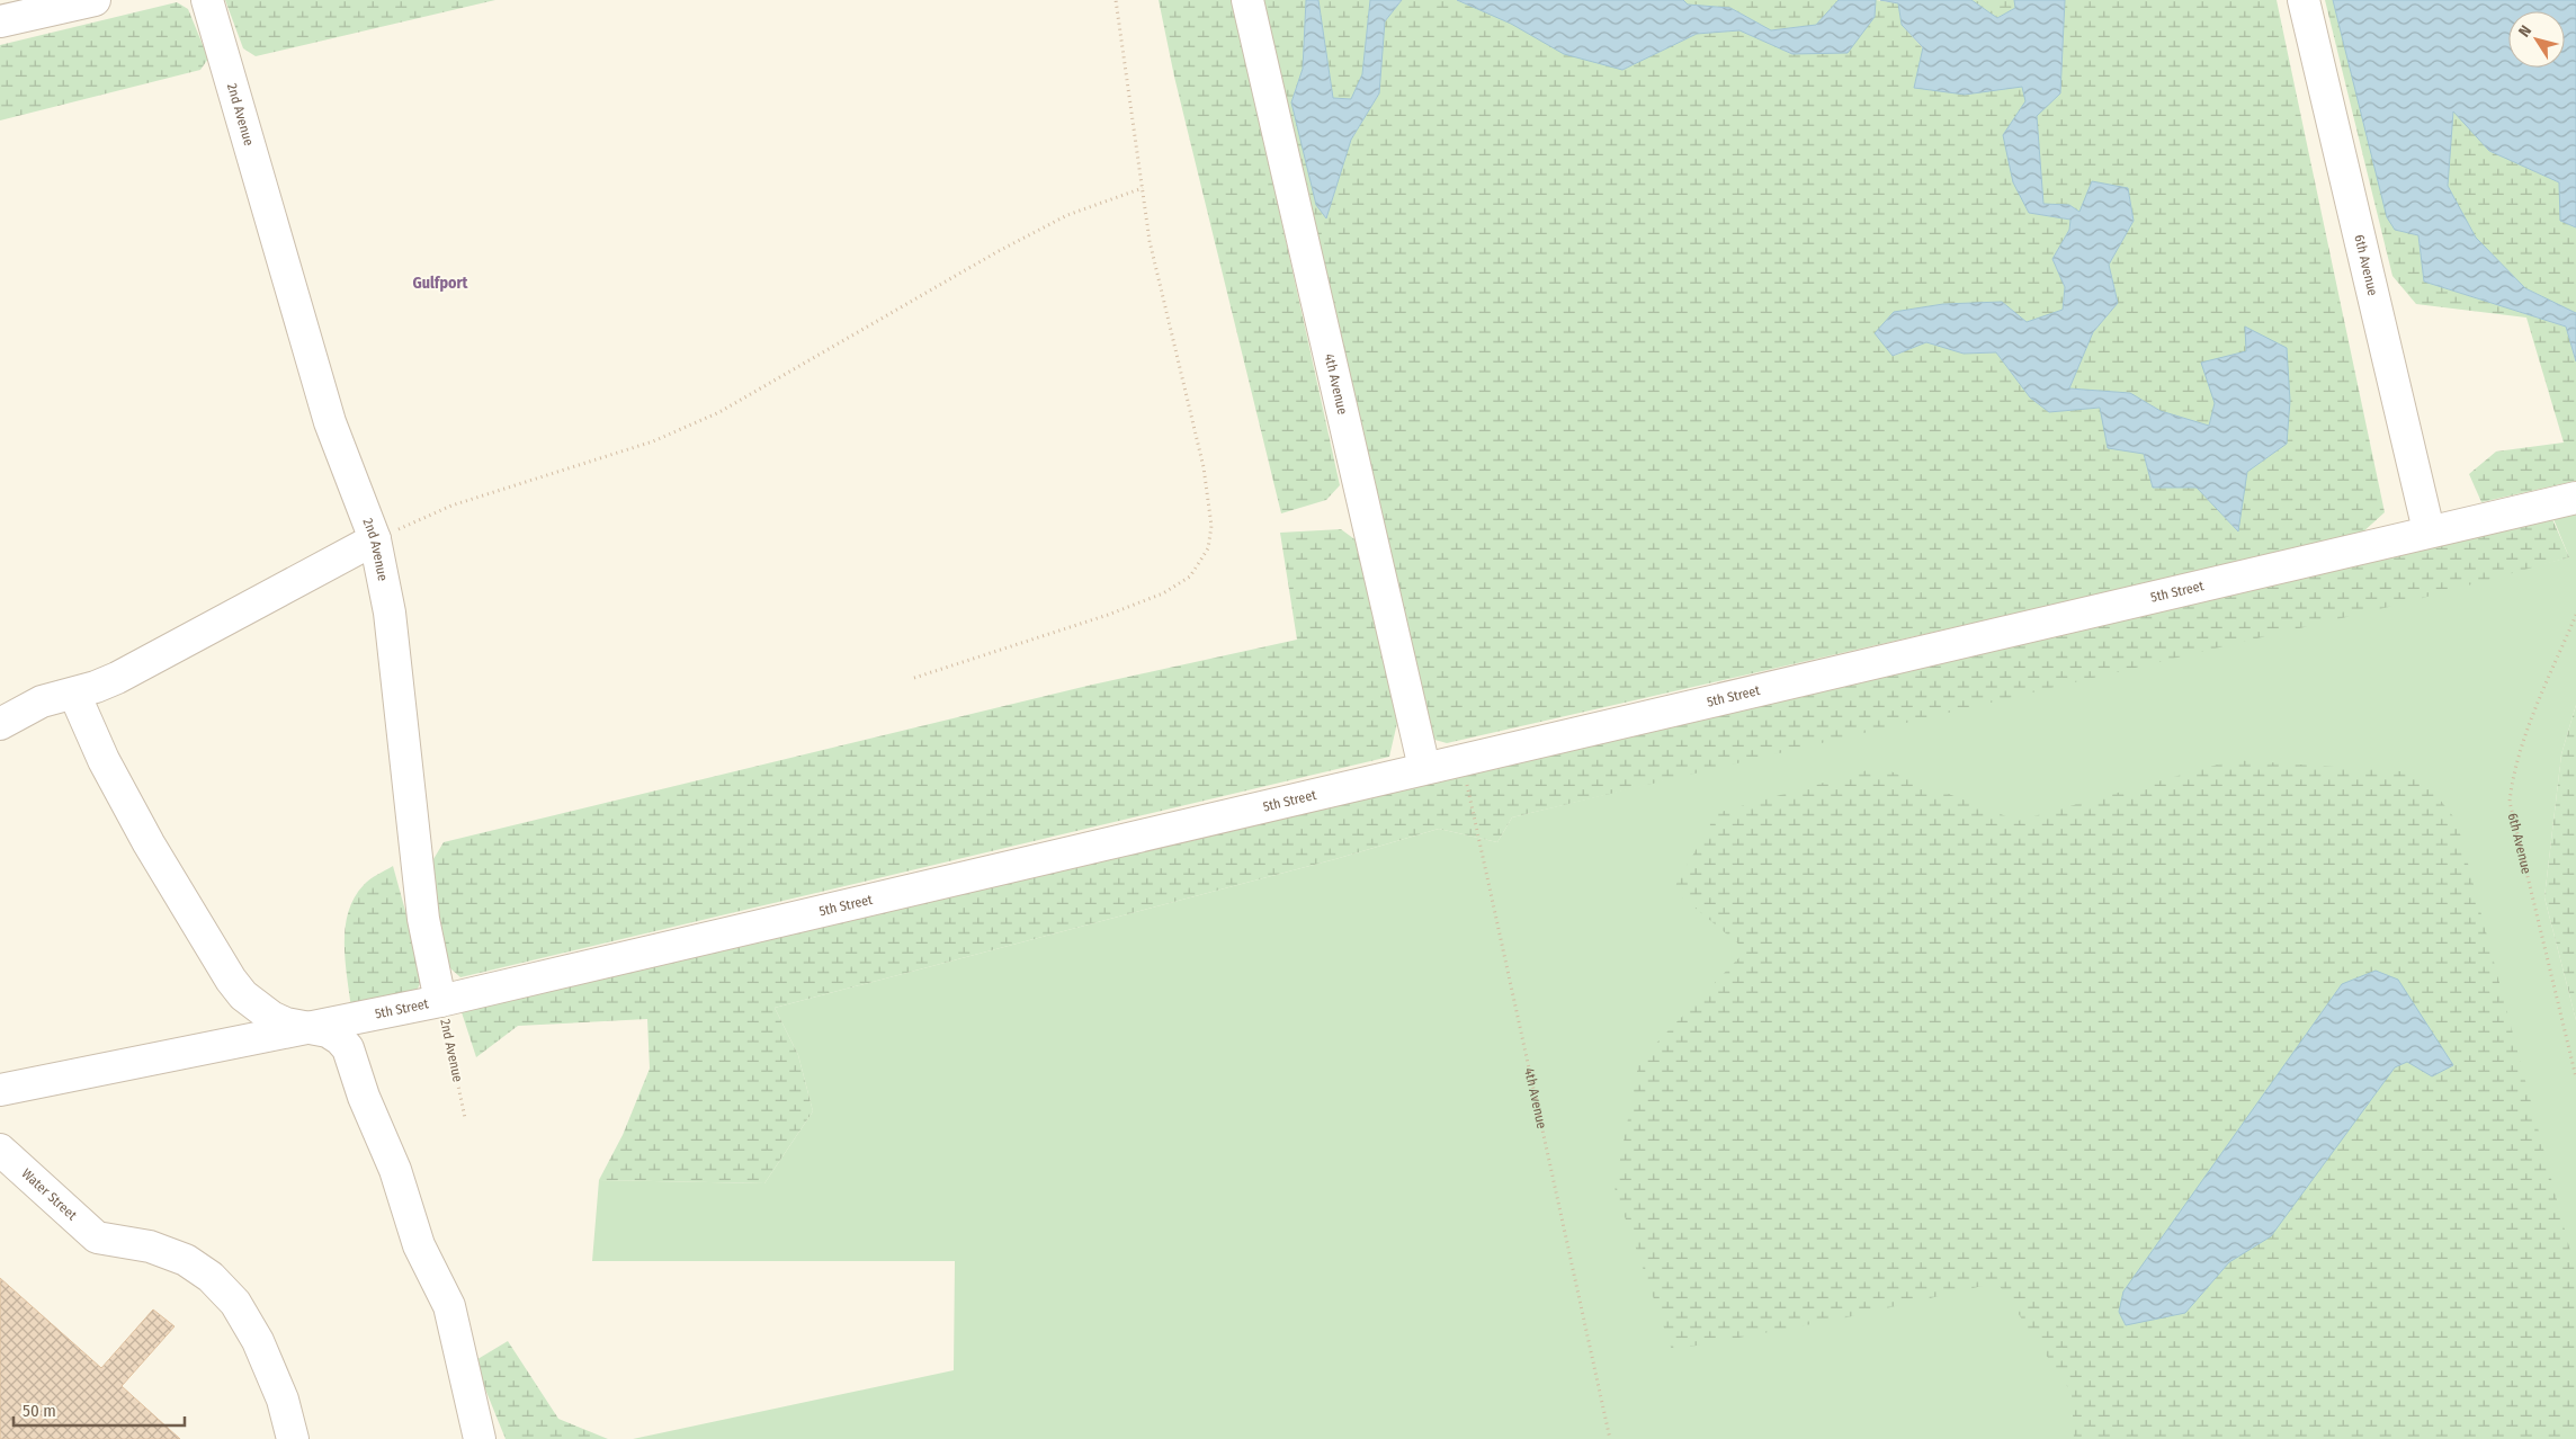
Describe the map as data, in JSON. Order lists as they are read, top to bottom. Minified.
{"streets":{"street":["2nd Avenue","6th Avenue","4th Avenue","5th Street","Water Street"]},"crossings":[["2nd Avenue","5th Street"],["6th Avenue","5th Street"],["4th Avenue","5th Street"]],"districts":["Gulfport"],"scale_bar":"50 m","north":"top left"}
